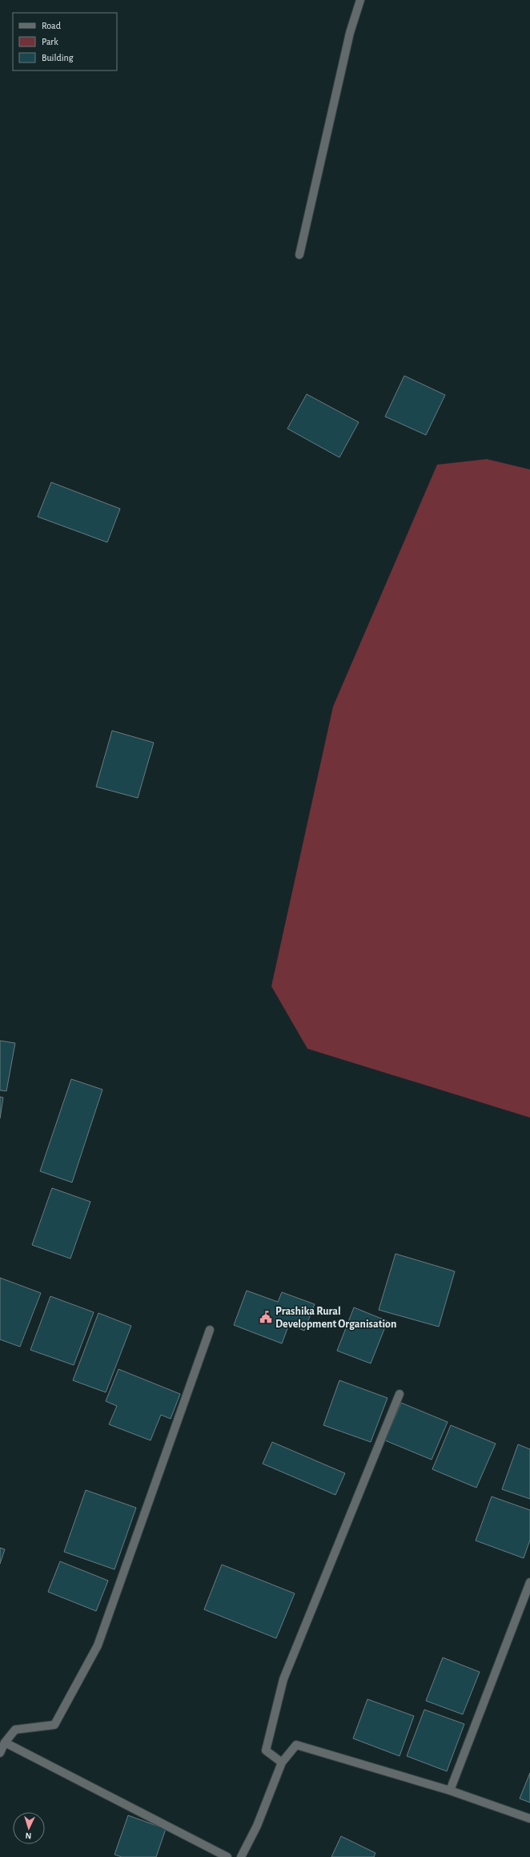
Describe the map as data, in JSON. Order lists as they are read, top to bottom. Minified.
{"places":{"public building":["Prashika Rural Development Organisation"]},"legend":["Road","Park","Building"],"north":"bottom"}
